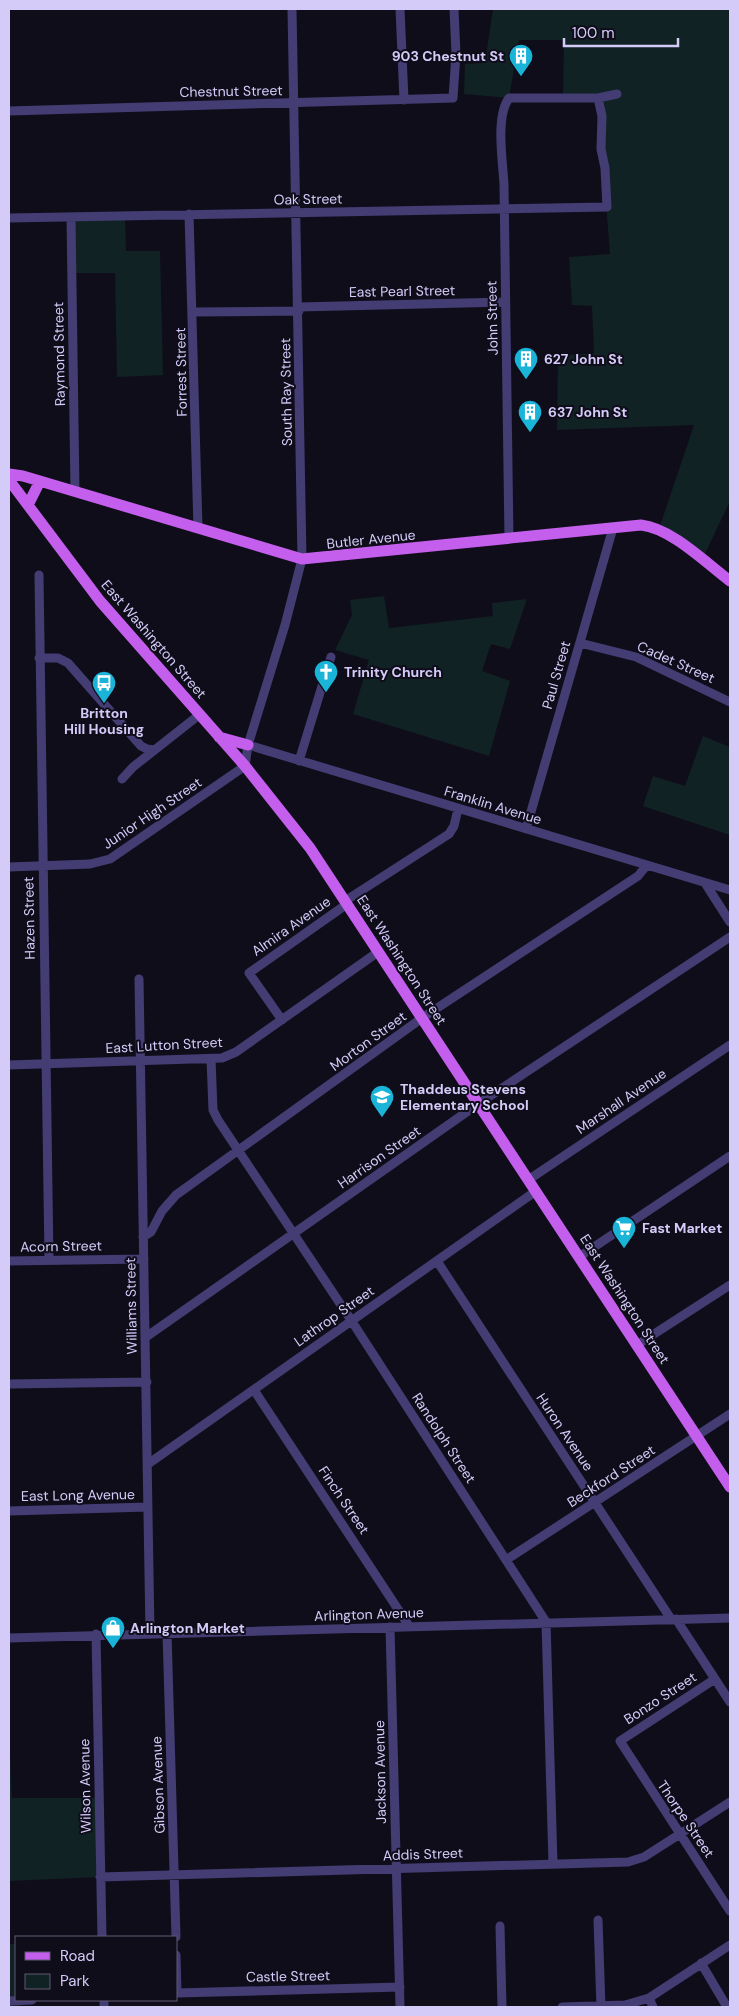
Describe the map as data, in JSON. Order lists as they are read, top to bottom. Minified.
{"streets":{"main road":["Butler Avenue","East Washington Street"],"street":["Chestnut Street","Oak Street","East Pearl Street","John Street","Raymond Street","Forrest Street","South Ray Street","Cadet Street","Paul Street","Franklin Avenue","Junior High Street","Hazen Street","Almira Avenue","Morton Street","East Lutton Street","Marshall Avenue","Harrison Street","Acorn Street","Williams Street","Lathrop Street","Huron Avenue","Randolph Street","Beckford Street","East Long Avenue","Finch Street","Arlington Avenue","Bonzo Street","Jackson Avenue","Gibson Avenue","Wilson Avenue","Thorpe Street","Addis Street","Castle Street"]},"crossings":[["Chestnut Street","South Ray Street"],["Oak Street","John Street"],["Oak Street","Raymond Street"],["Oak Street","Forrest Street"],["Oak Street","South Ray Street"],["East Pearl Street","John Street"],["East Pearl Street","Forrest Street"],["East Pearl Street","South Ray Street"],["John Street","Butler Avenue"],["Raymond Street","Butler Avenue"],["Forrest Street","Butler Avenue"],["South Ray Street","Butler Avenue"],["South Ray Street","East Washington Street"],["South Ray Street","Franklin Avenue"],["South Ray Street","Junior High Street"],["Butler Avenue","Paul Street"],["East Washington Street","Junior High Street"],["East Washington Street","Almira Avenue"],["East Washington Street","Morton Street"],["East Washington Street","East Lutton Street"],["East Washington Street","Marshall Avenue"],["East Washington Street","Harrison Street"],["East Washington Street","Lathrop Street"],["East Washington Street","Beckford Street"],["Cadet Street","Paul Street"],["Paul Street","Franklin Avenue"],["Franklin Avenue","Almira Avenue"],["Franklin Avenue","Morton Street"],["Junior High Street","Hazen Street"],["Hazen Street","East Lutton Street"],["Hazen Street","Acorn Street"],["Almira Avenue","East Lutton Street"],["Morton Street","Williams Street"],["Morton Street","Randolph Street"],["East Lutton Street","Williams Street"],["East Lutton Street","Randolph Street"],["Harrison Street","Williams Street"],["Harrison Street","Randolph Street"],["Acorn Street","Williams Street"],["Williams Street","Lathrop Street"],["Williams Street","East Long Avenue"],["Williams Street","Arlington Avenue"],["Lathrop Street","Huron Avenue"],["Lathrop Street","Randolph Street"],["Lathrop Street","Finch Street"],["Huron Avenue","Beckford Street"],["Huron Avenue","Arlington Avenue"],["Huron Avenue","Bonzo Street"],["Randolph Street","Beckford Street"],["Randolph Street","Arlington Avenue"],["Finch Street","Arlington Avenue"],["Arlington Avenue","Jackson Avenue"],["Arlington Avenue","Gibson Avenue"],["Arlington Avenue","Wilson Avenue"],["Bonzo Street","Thorpe Street"],["Jackson Avenue","Addis Street"],["Jackson Avenue","Castle Street"],["Gibson Avenue","Addis Street"],["Wilson Avenue","Addis Street"],["Thorpe Street","Addis Street"]],"places":{"building":["903 Chestnut St","627 John St","637 John St"],"church":["Trinity Church"],"bus stop":["Britton Hill Housing"],"school or university":["Thaddeus Stevens Elementary School"],"supermarket":["Fast Market"],"shop":["Arlington Market"]},"legend":["Road","Park"],"scale_bar":"100 m"}
